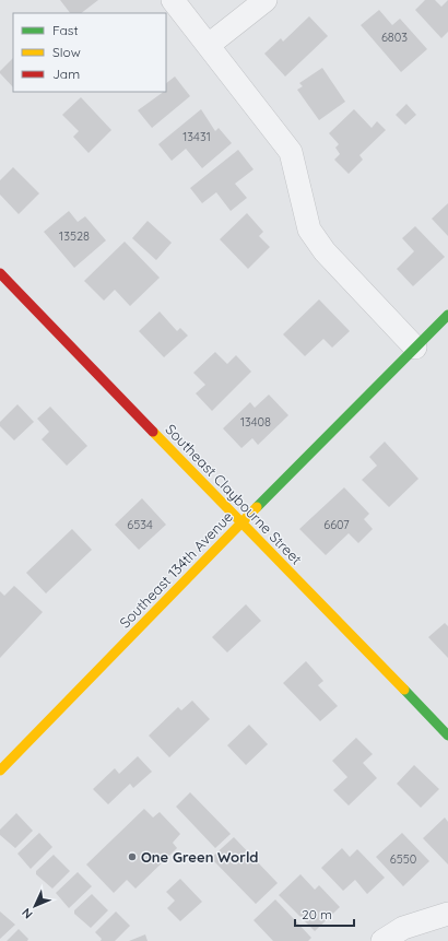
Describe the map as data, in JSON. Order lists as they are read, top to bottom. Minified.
{"streets":{"street":["Southeast Claybourne Street","Southeast 134th Avenue"]},"crossings":[["Southeast Claybourne Street","Southeast 134th Avenue"]],"places":["One Green World"],"house_numbers":["6803","13431","13528","13408","6534","6607","6550"],"legend":["Fast","Slow","Jam"],"scale_bar":"20 m","north":"bottom left"}
